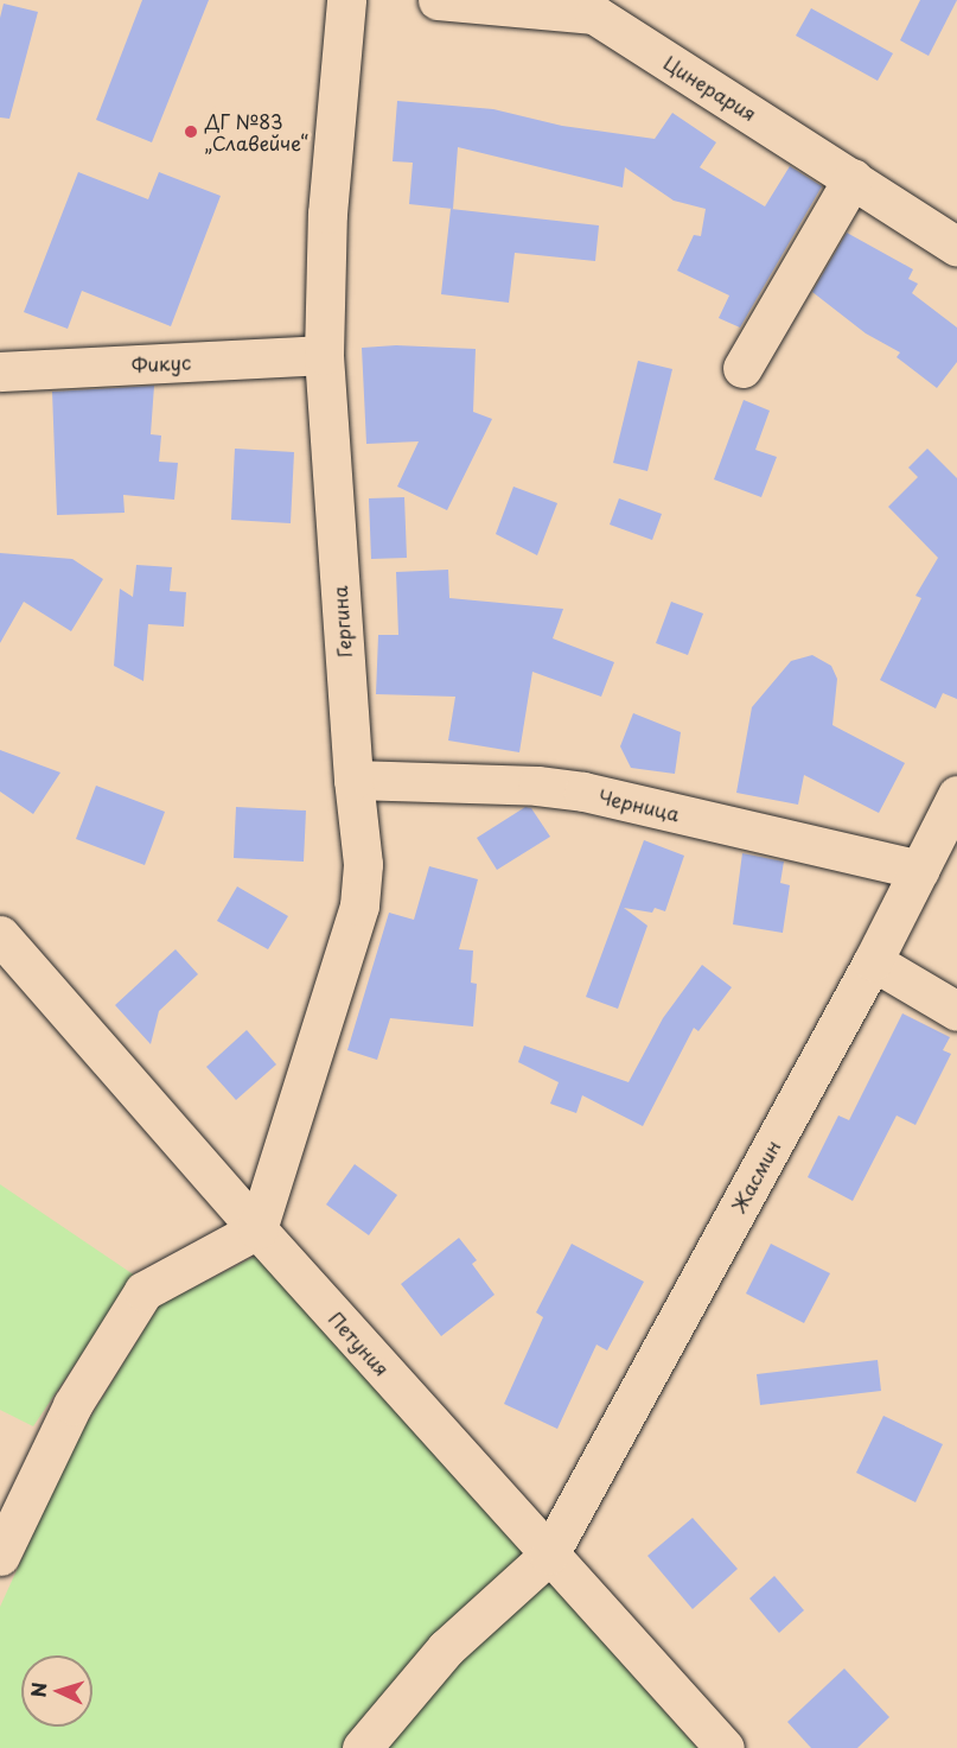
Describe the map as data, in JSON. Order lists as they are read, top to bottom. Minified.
{"streets":{"street":["Цинерария","Фикус","Гергина","Черница","Жасмин","Петуния"]},"crossings":[["Фикус","Гергина"],["Гергина","Черница"],["Гергина","Петуния"],["Черница","Жасмин"],["Жасмин","Петуния"]],"places":["ДГ №83 „Славейче“"],"north":"left"}
